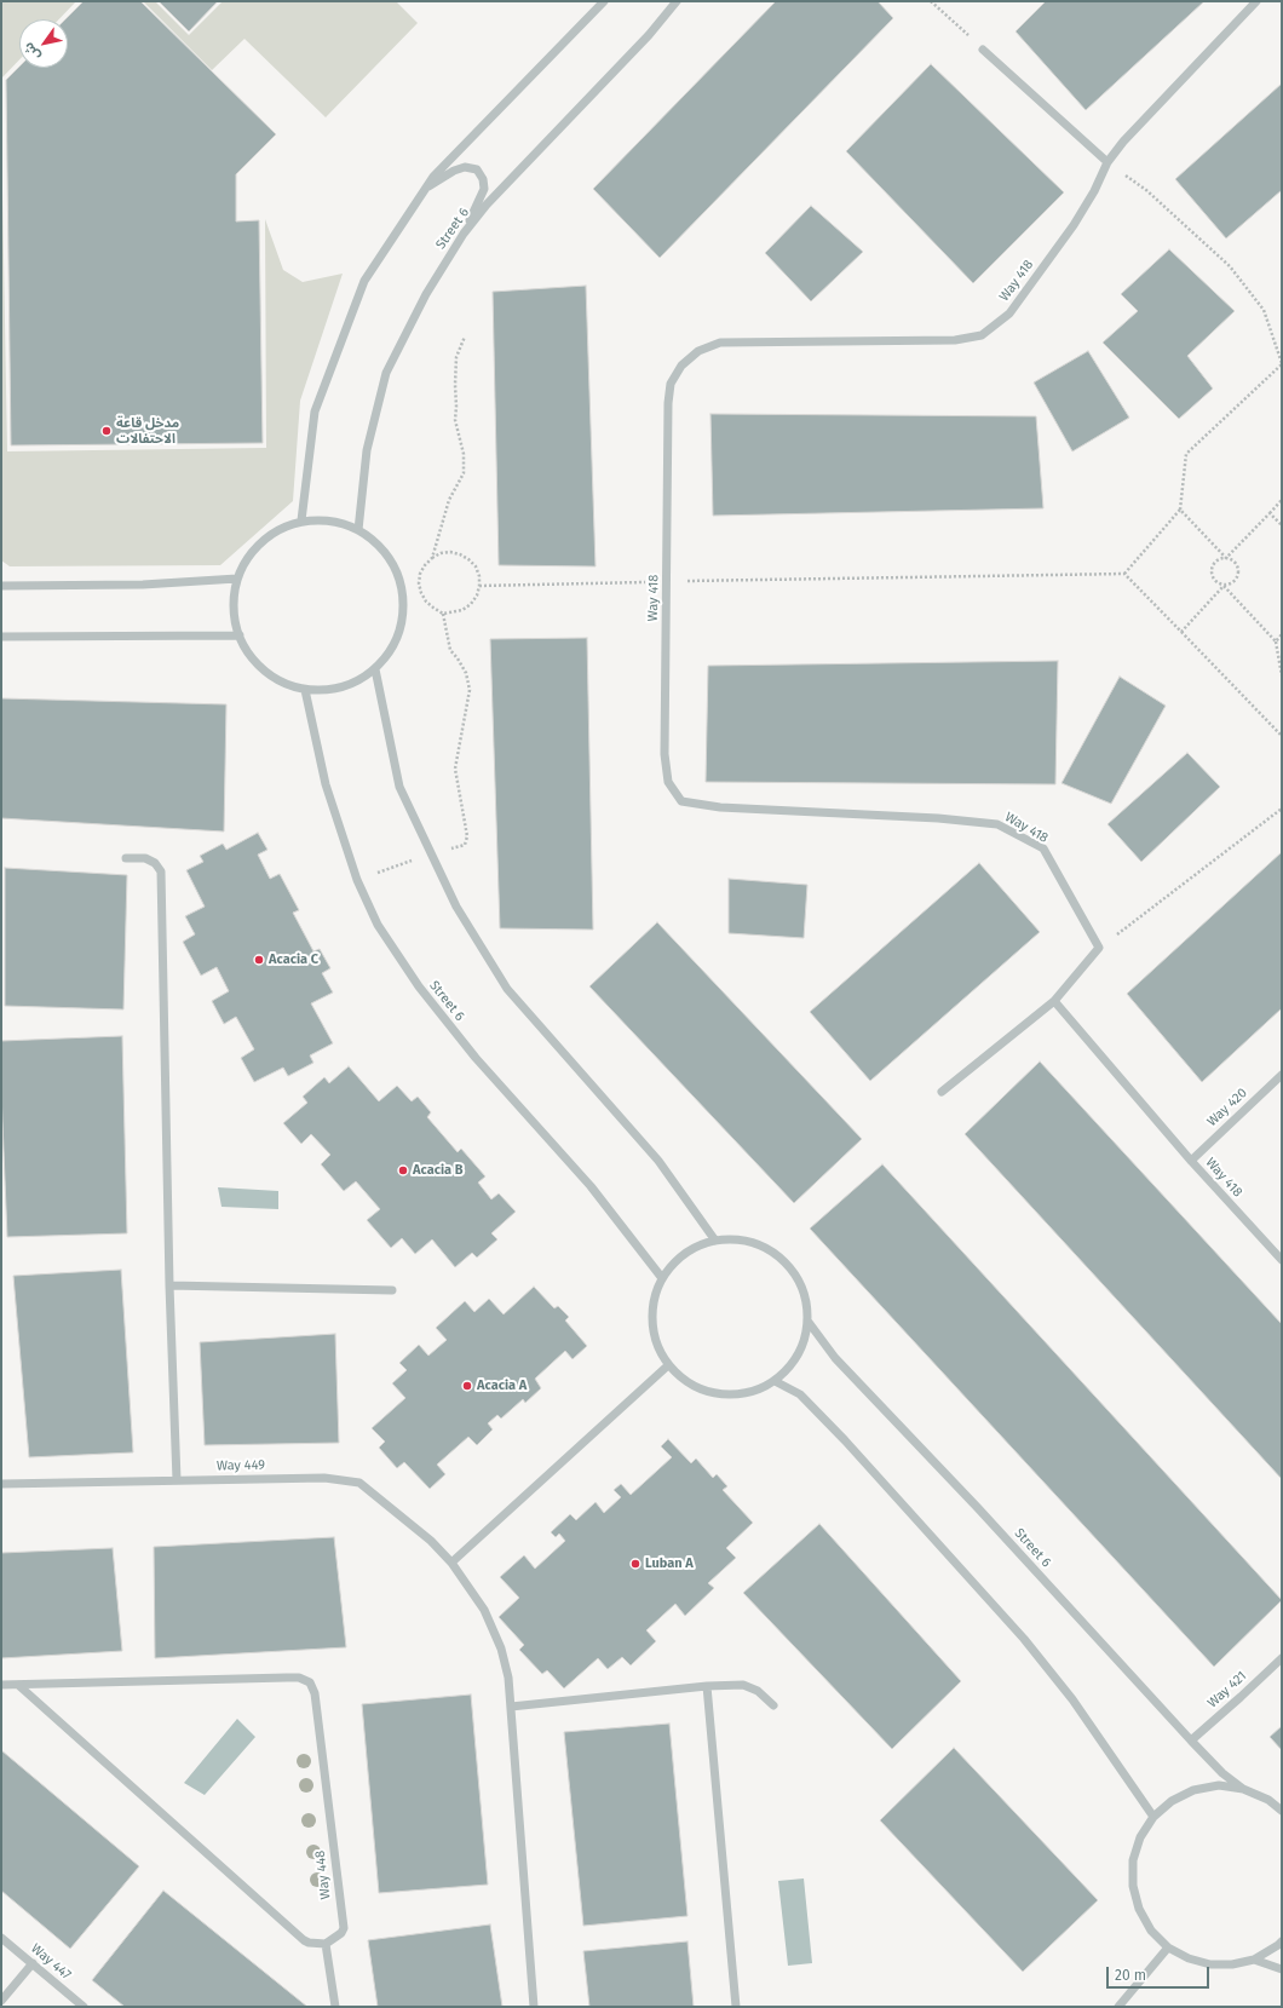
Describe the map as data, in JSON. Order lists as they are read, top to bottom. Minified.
{"streets":{"street":["Street 6","Way 418","Way 420","Way 449","Way 421","Way 448","Way 447"]},"crossings":[["Street 6","Way 421"],["Way 418","Way 420"]],"places":["مدخل قاعة الاحتفالات","Acacia C","Acacia B","Acacia A","Luban A"],"scale_bar":"20 m","north":"bottom left"}
